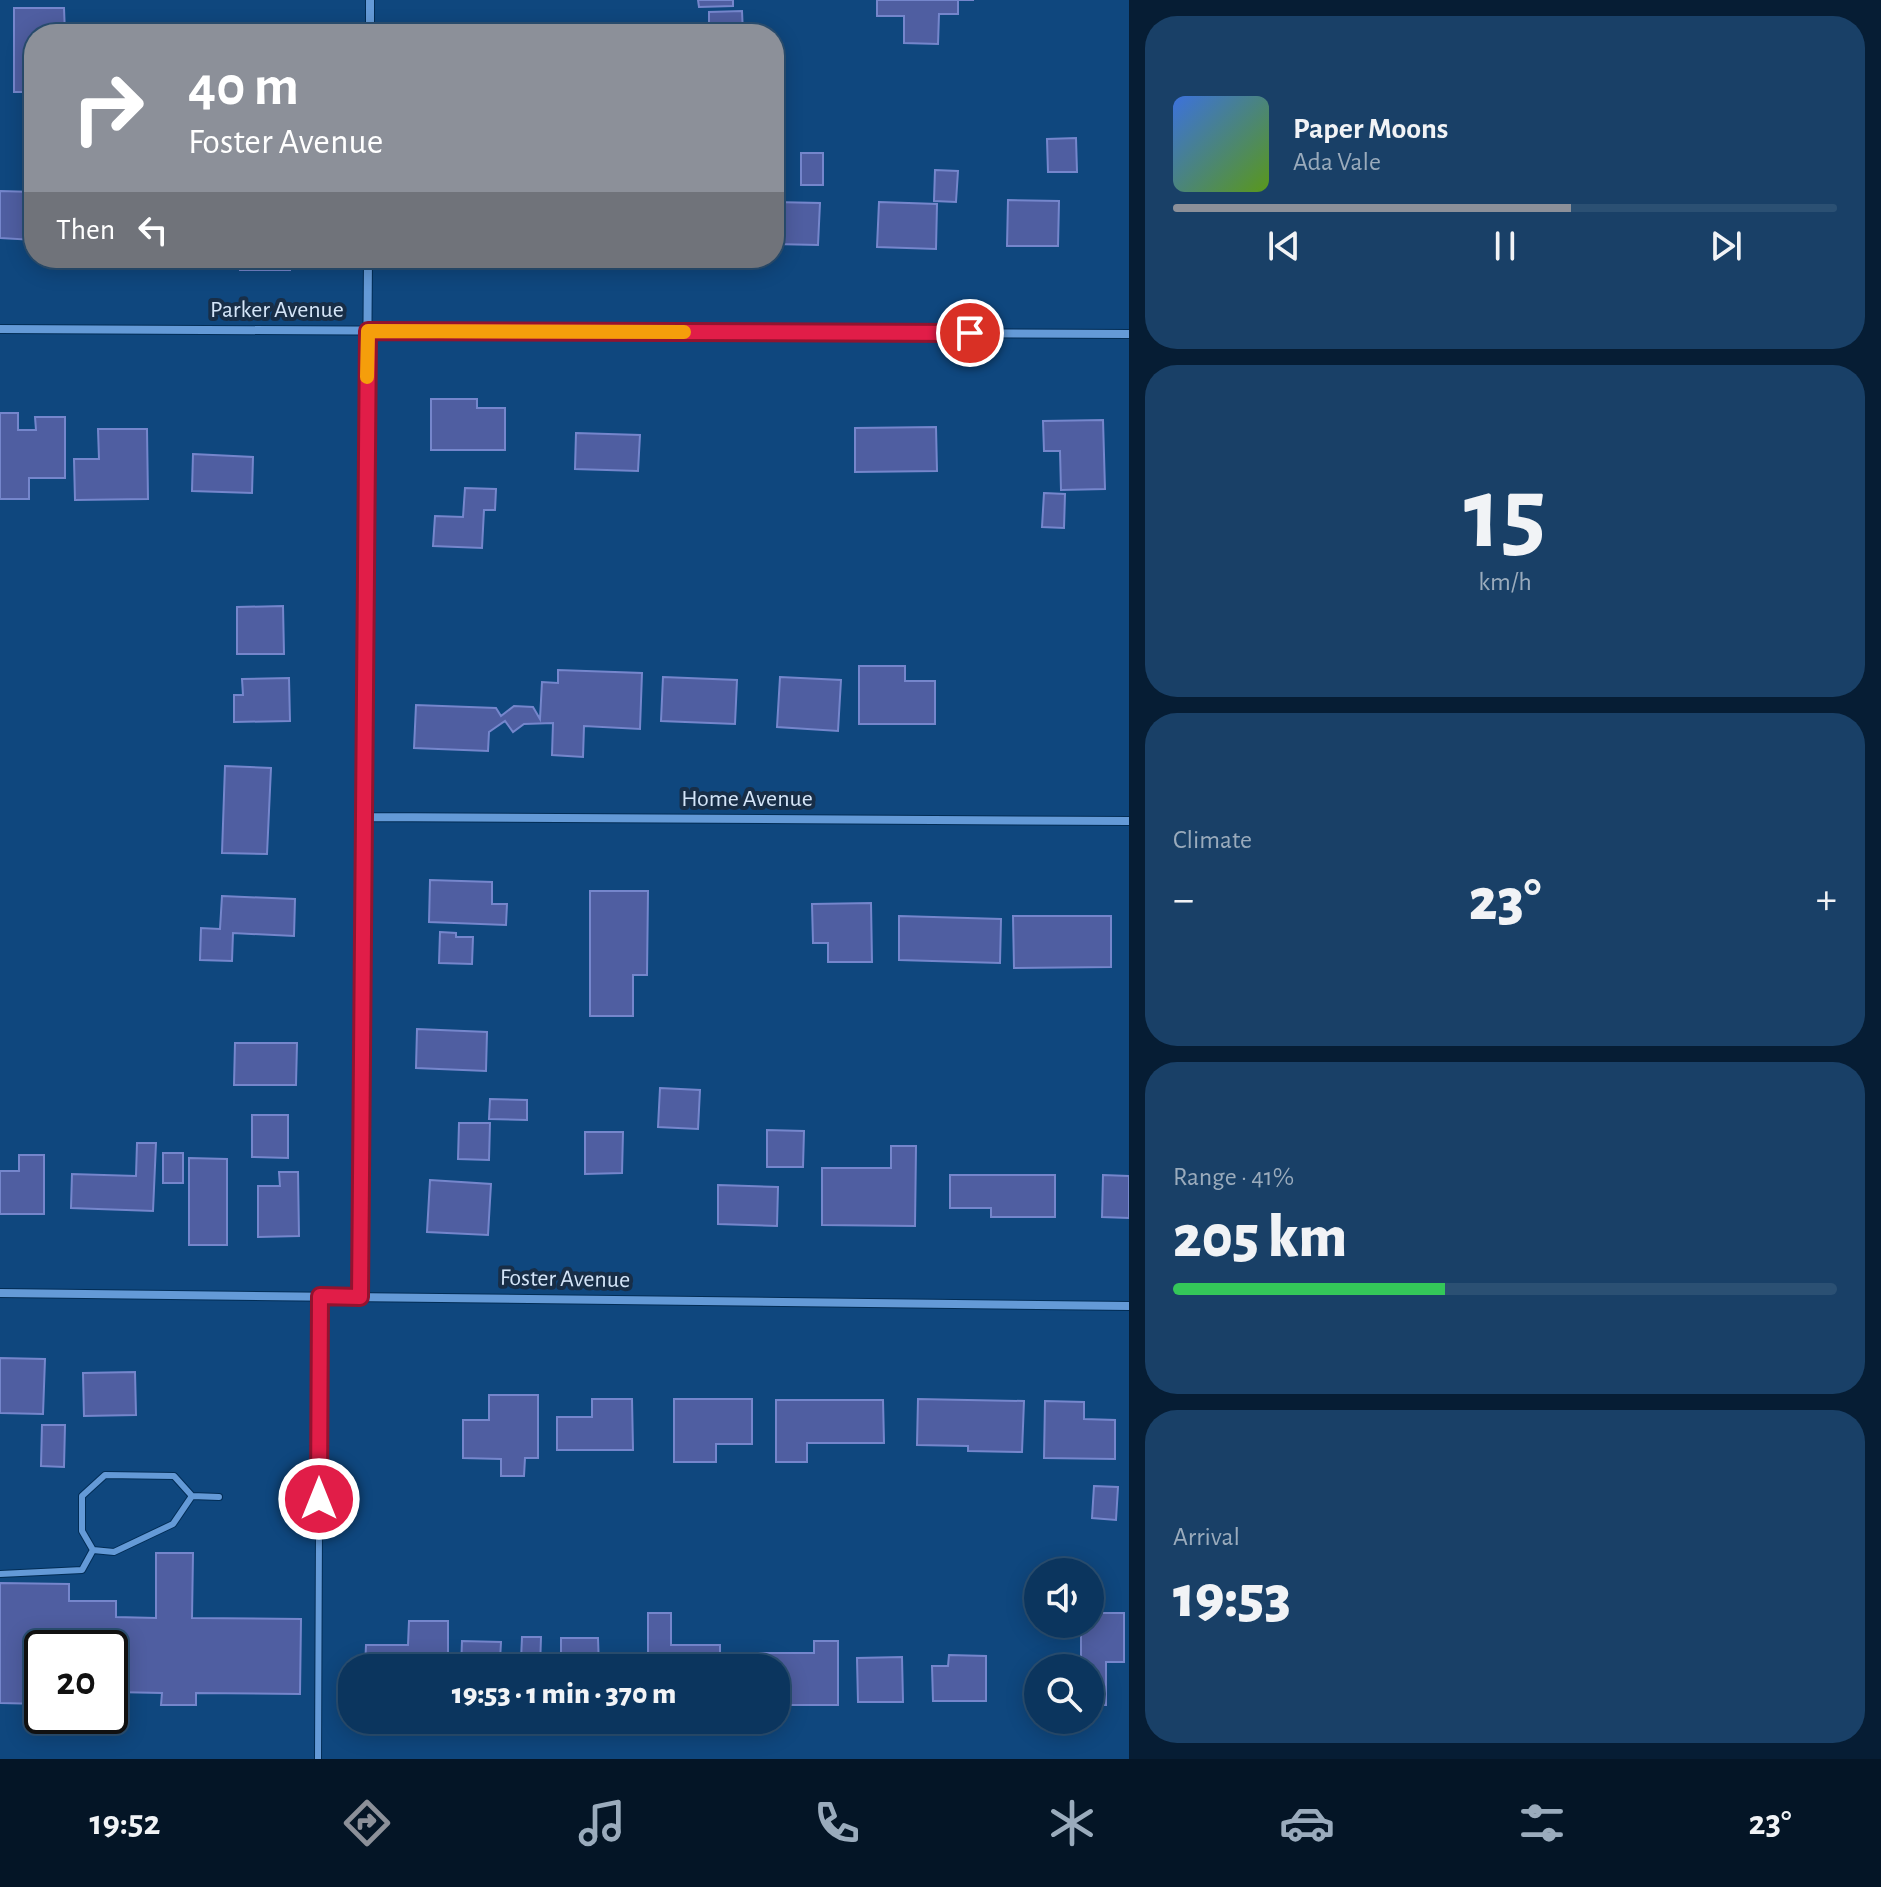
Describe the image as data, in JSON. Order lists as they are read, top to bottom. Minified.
{"streets":{"street":["Parker Avenue","Home Avenue","Foster Avenue"]},"page":{"turn":["40 m","Foster Avenue"],"song":["Paper Moons","Ada Vale"],"then":"Then","tile":[["15","km/h"],"Climate",["Range · 41%","205 km"],["Arrival","19:53"]],"heat":["−","23°","+"],"limit":"20","trip":"19:53 · 1 min · 370 m","tabs":["19:52","23°"]}}
